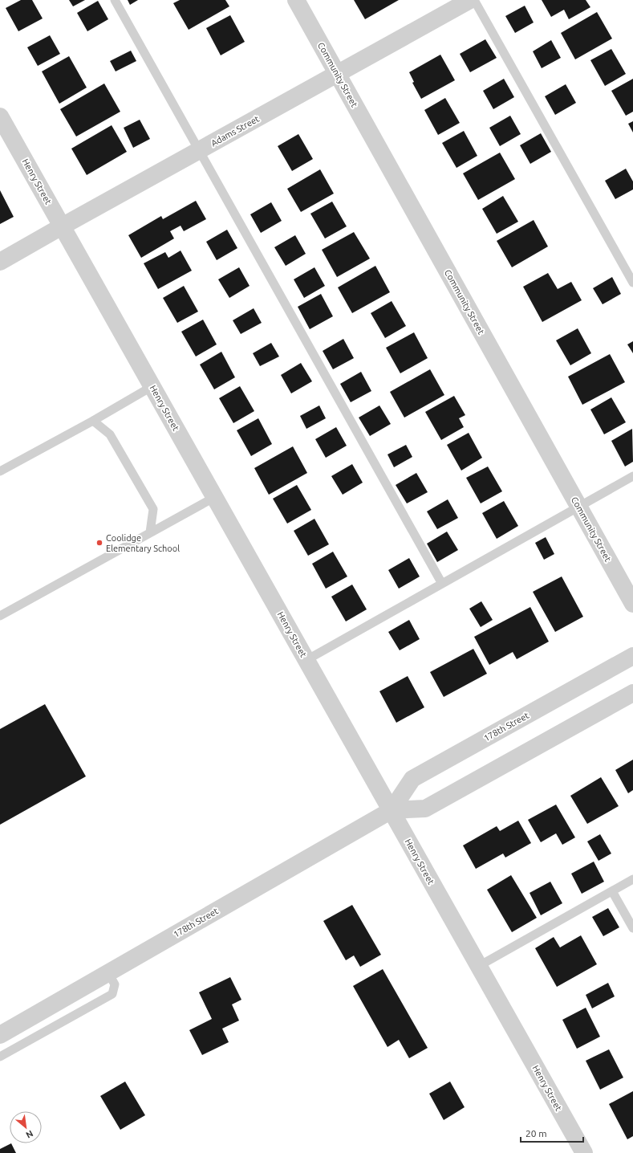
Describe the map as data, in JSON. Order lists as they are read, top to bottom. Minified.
{"streets":{"street":["Community Street","Adams Street","Henry Street","178th Street"]},"crossings":[["Community Street","Adams Street"],["Adams Street","Henry Street"],["Henry Street","178th Street"]],"places":["Coolidge Elementary School"],"scale_bar":"20 m","north":"bottom right"}
